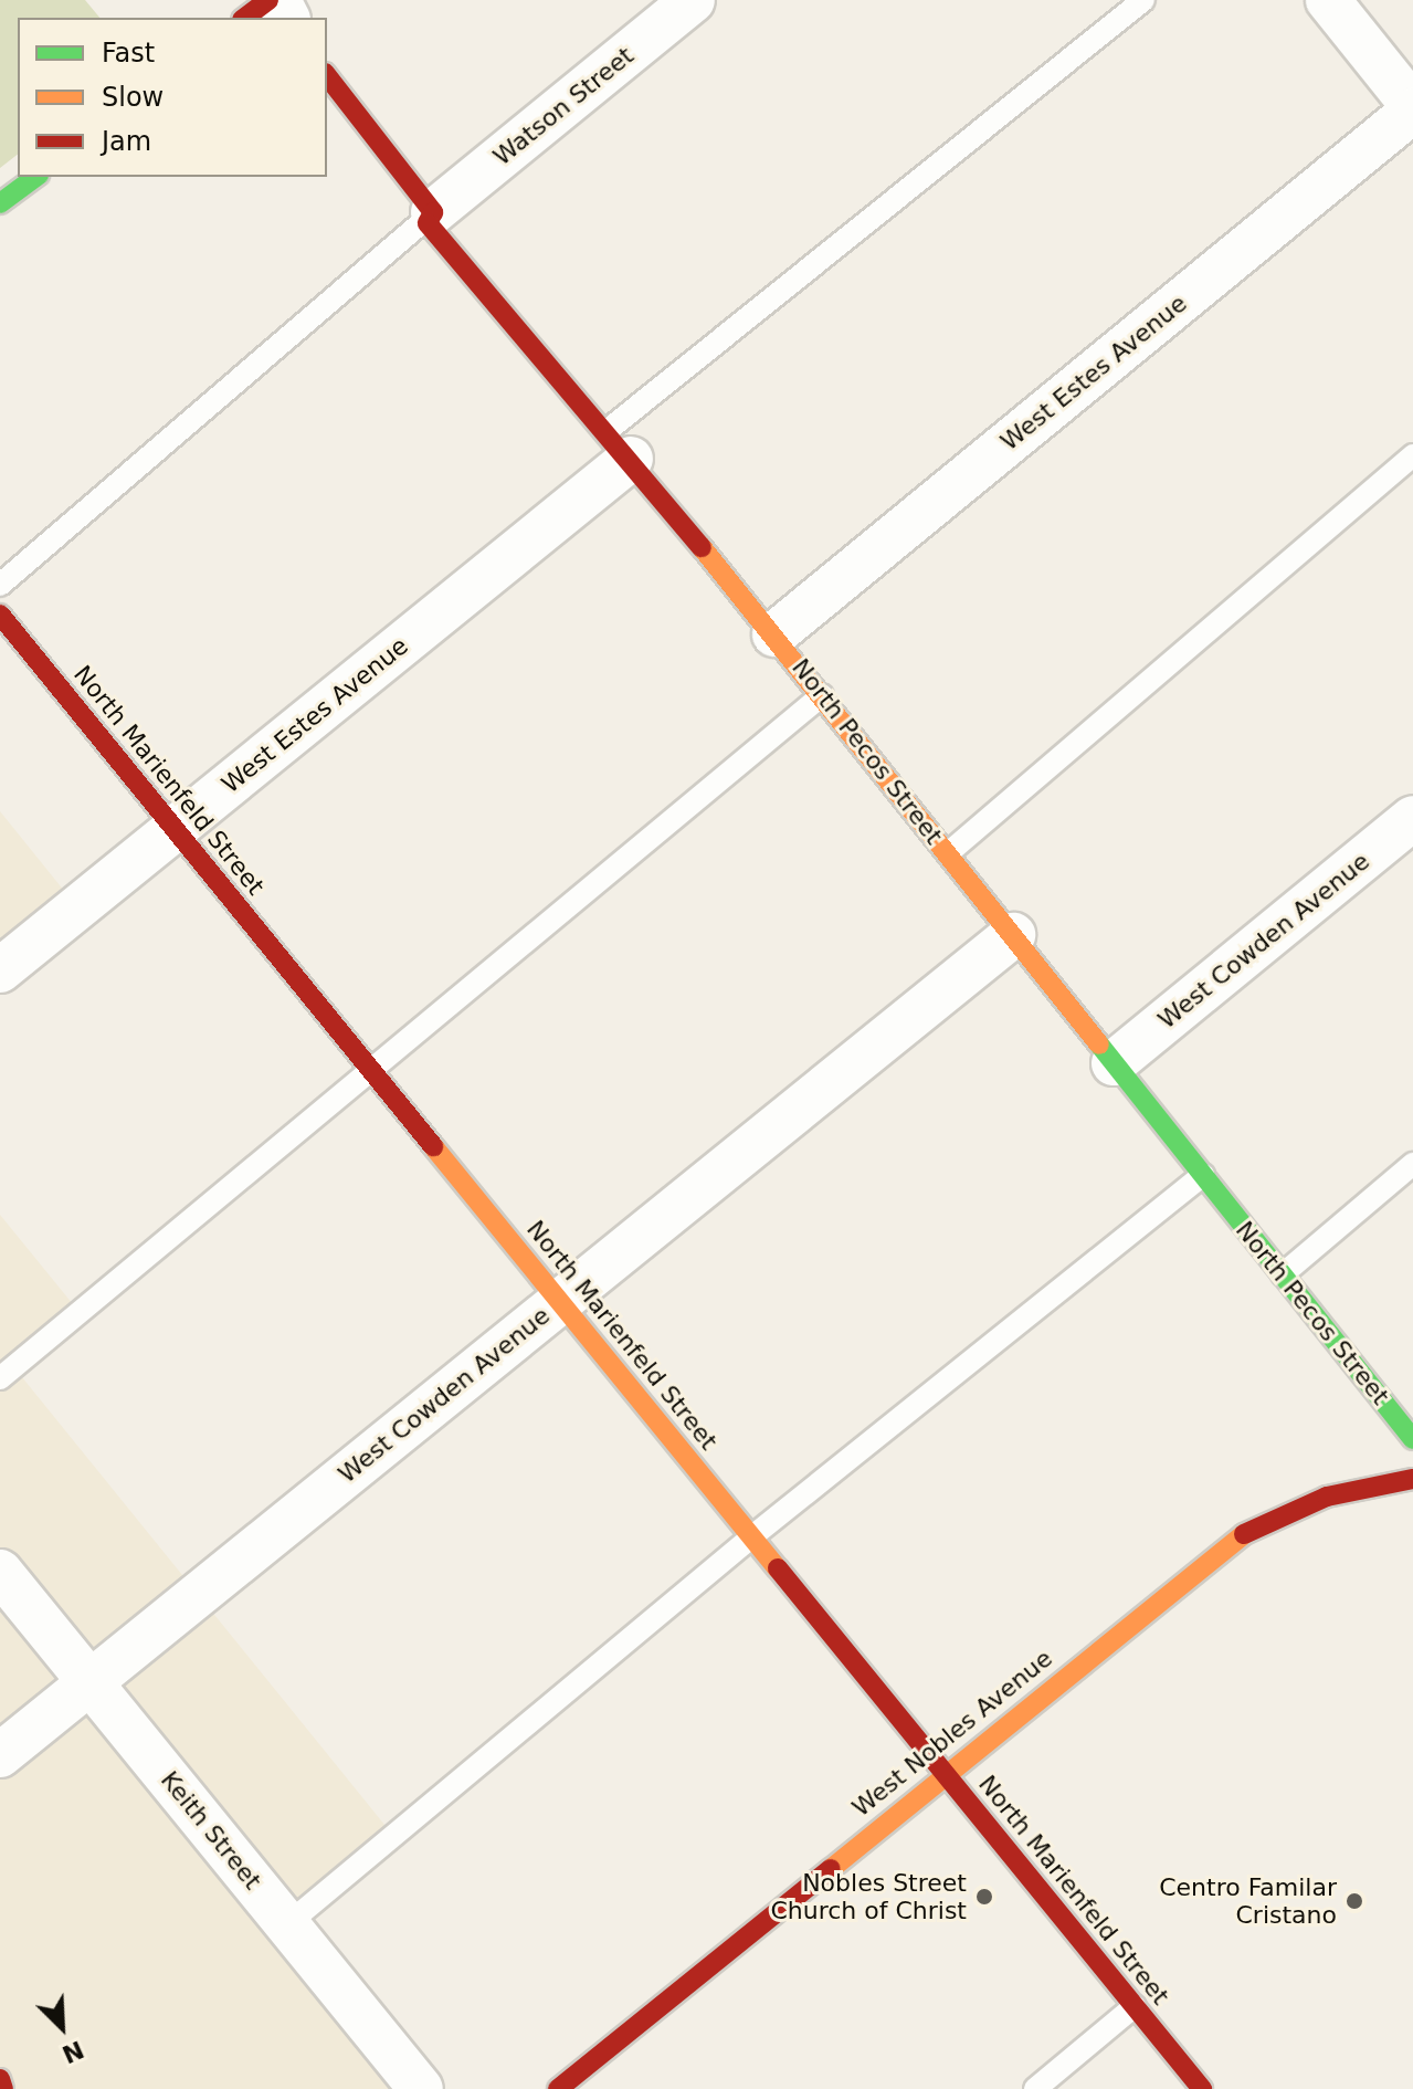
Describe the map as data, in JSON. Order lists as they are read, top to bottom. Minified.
{"streets":{"main road":["North Pecos Street","North Marienfeld Street","West Nobles Avenue"],"street":["Watson Street","West Estes Avenue","West Cowden Avenue","Keith Street"]},"crossings":[["Watson Street","North Pecos Street"],["West Estes Avenue","North Pecos Street"],["West Estes Avenue","North Marienfeld Street"],["North Pecos Street","West Cowden Avenue"],["North Marienfeld Street","West Cowden Avenue"],["North Marienfeld Street","West Nobles Avenue"],["West Cowden Avenue","Keith Street"]],"places":["Nobles Street Church of Christ","Centro Familar Cristano"],"legend":["Fast","Slow","Jam"],"north":"bottom right"}
